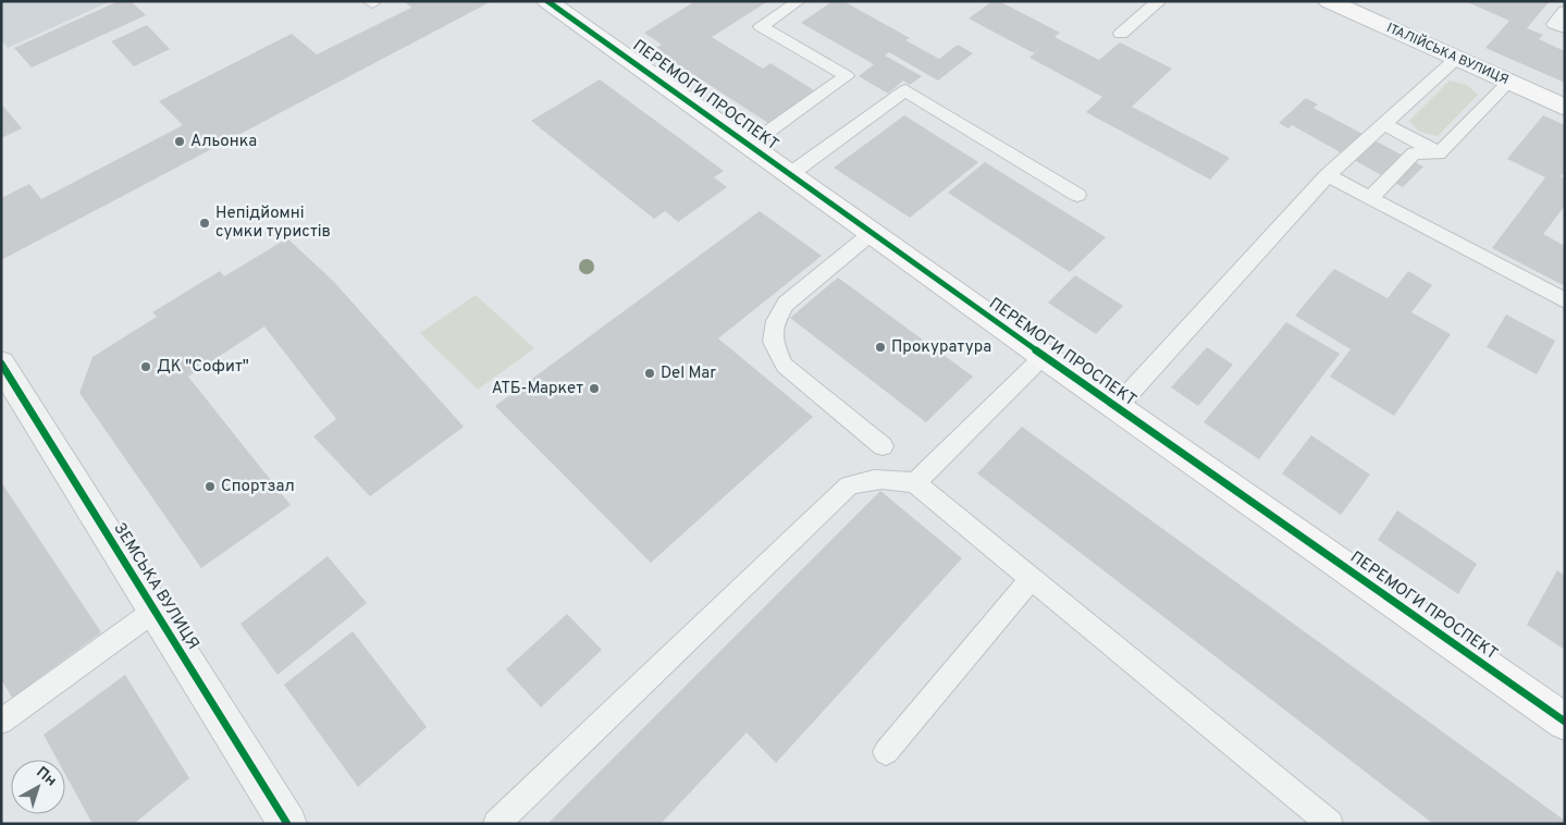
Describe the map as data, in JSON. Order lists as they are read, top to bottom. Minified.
{"streets":{"street":["ІТАЛІЙСЬКА ВУЛИЦЯ","ПЕРЕМОГИ ПРОСПЕКТ","ЗЕМСЬКА ВУЛИЦЯ"]},"places":["Альонка","Непідйомні сумки туристів","Прокуратура","ДК \"Софит\"","Del Mar","АТБ-Маркет","Спортзал"],"north":"top right"}
